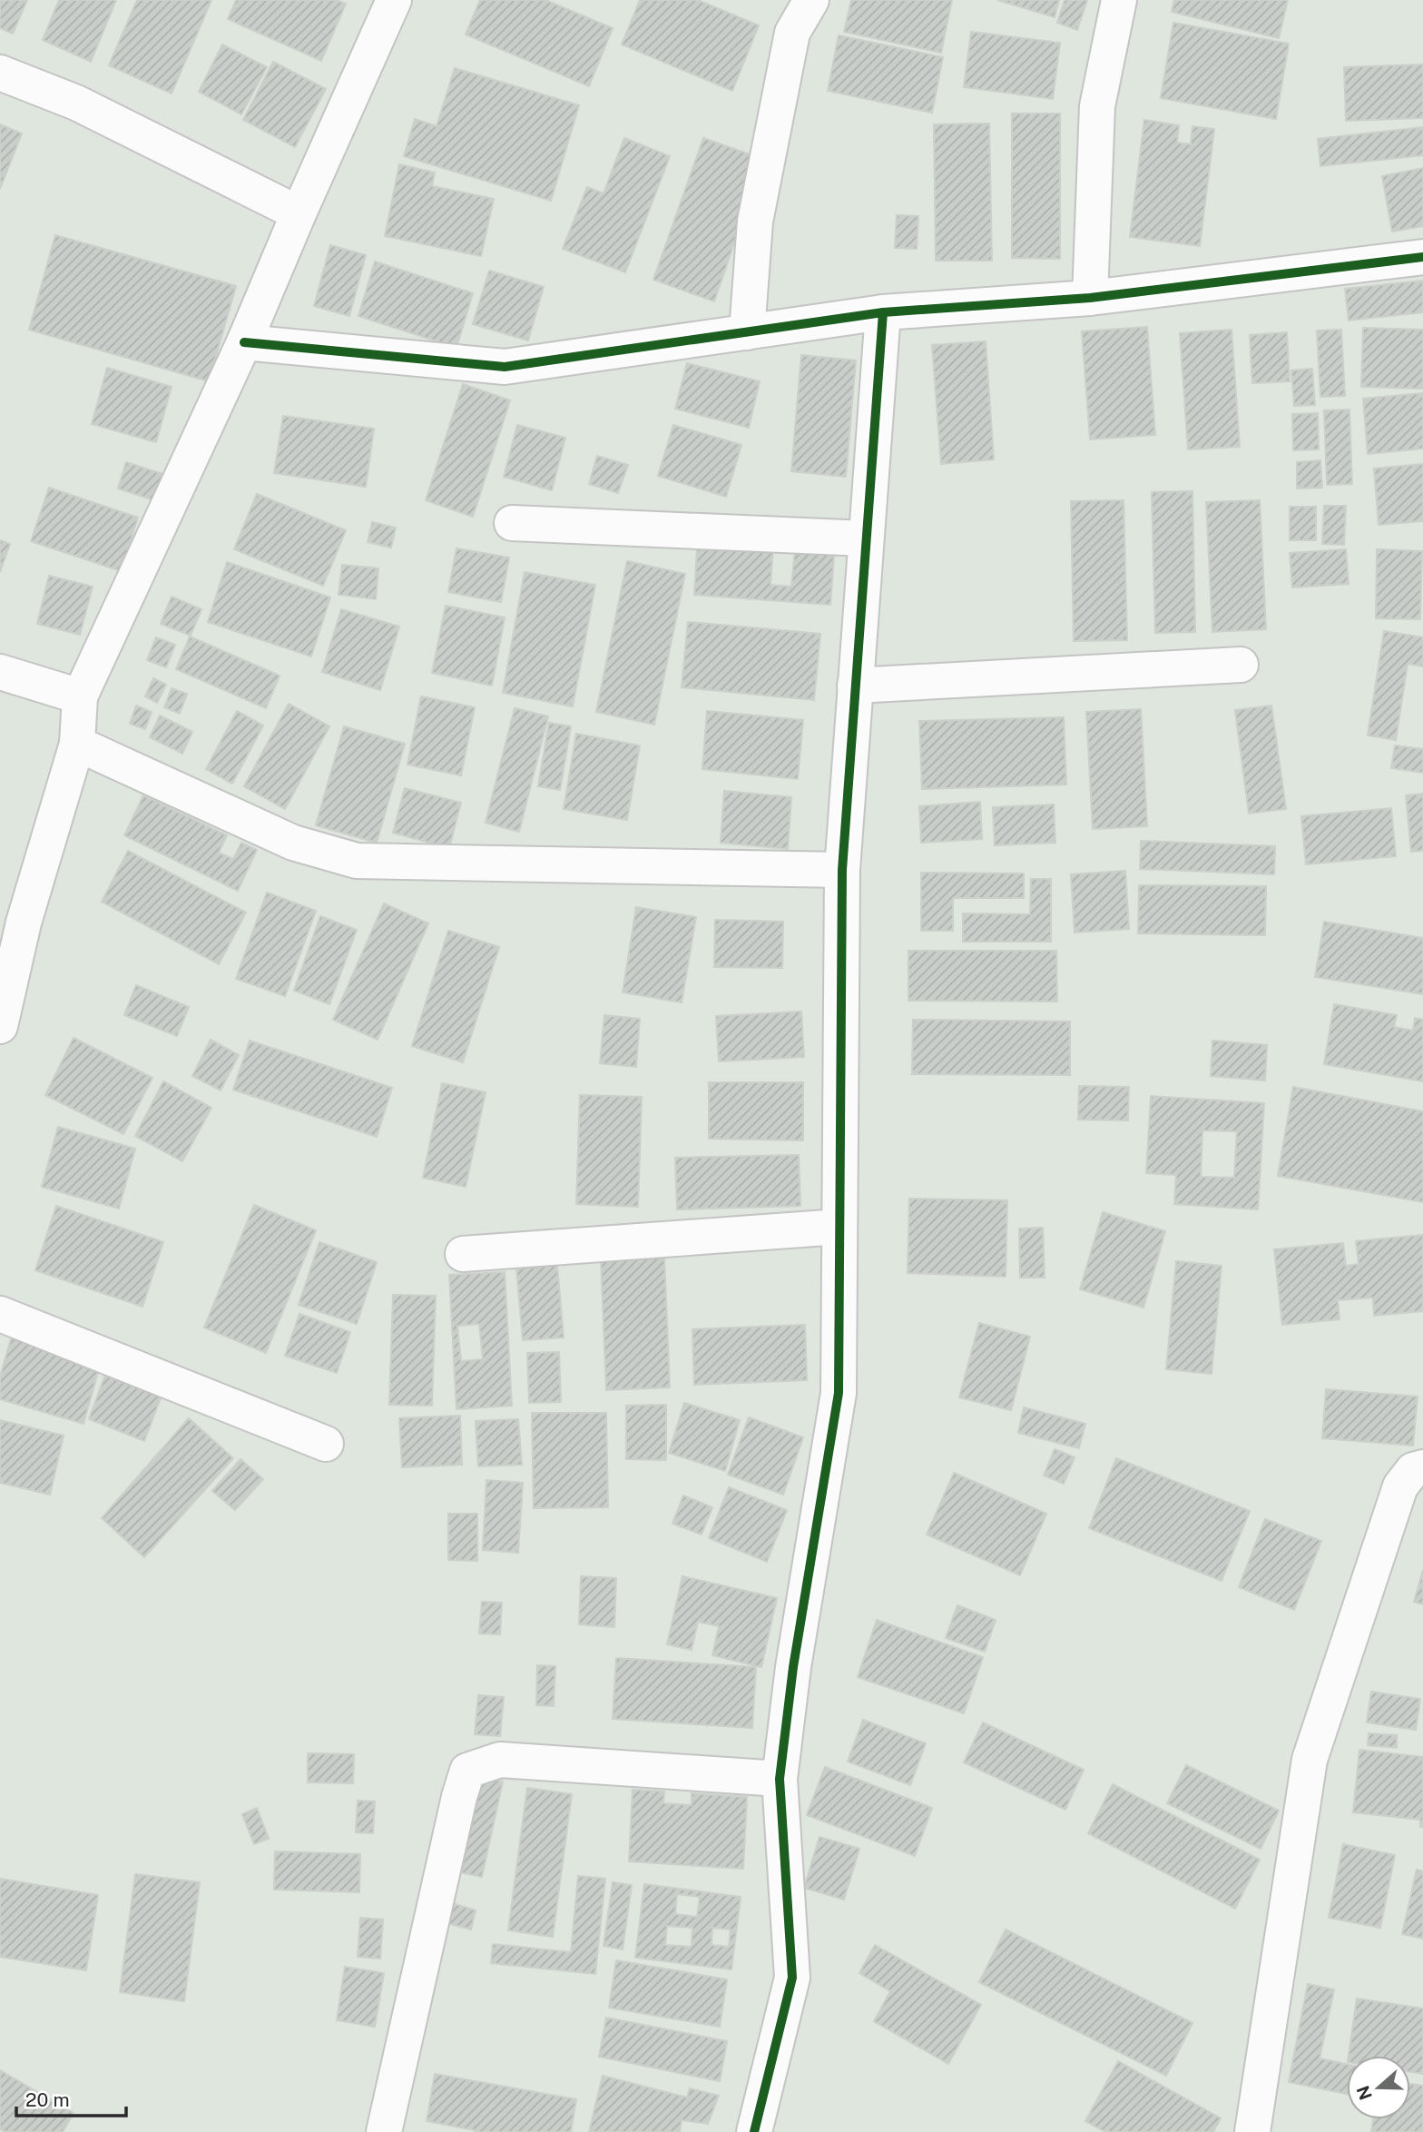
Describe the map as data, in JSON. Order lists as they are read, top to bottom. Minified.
{"scale_bar":"20 m","north":"left"}
